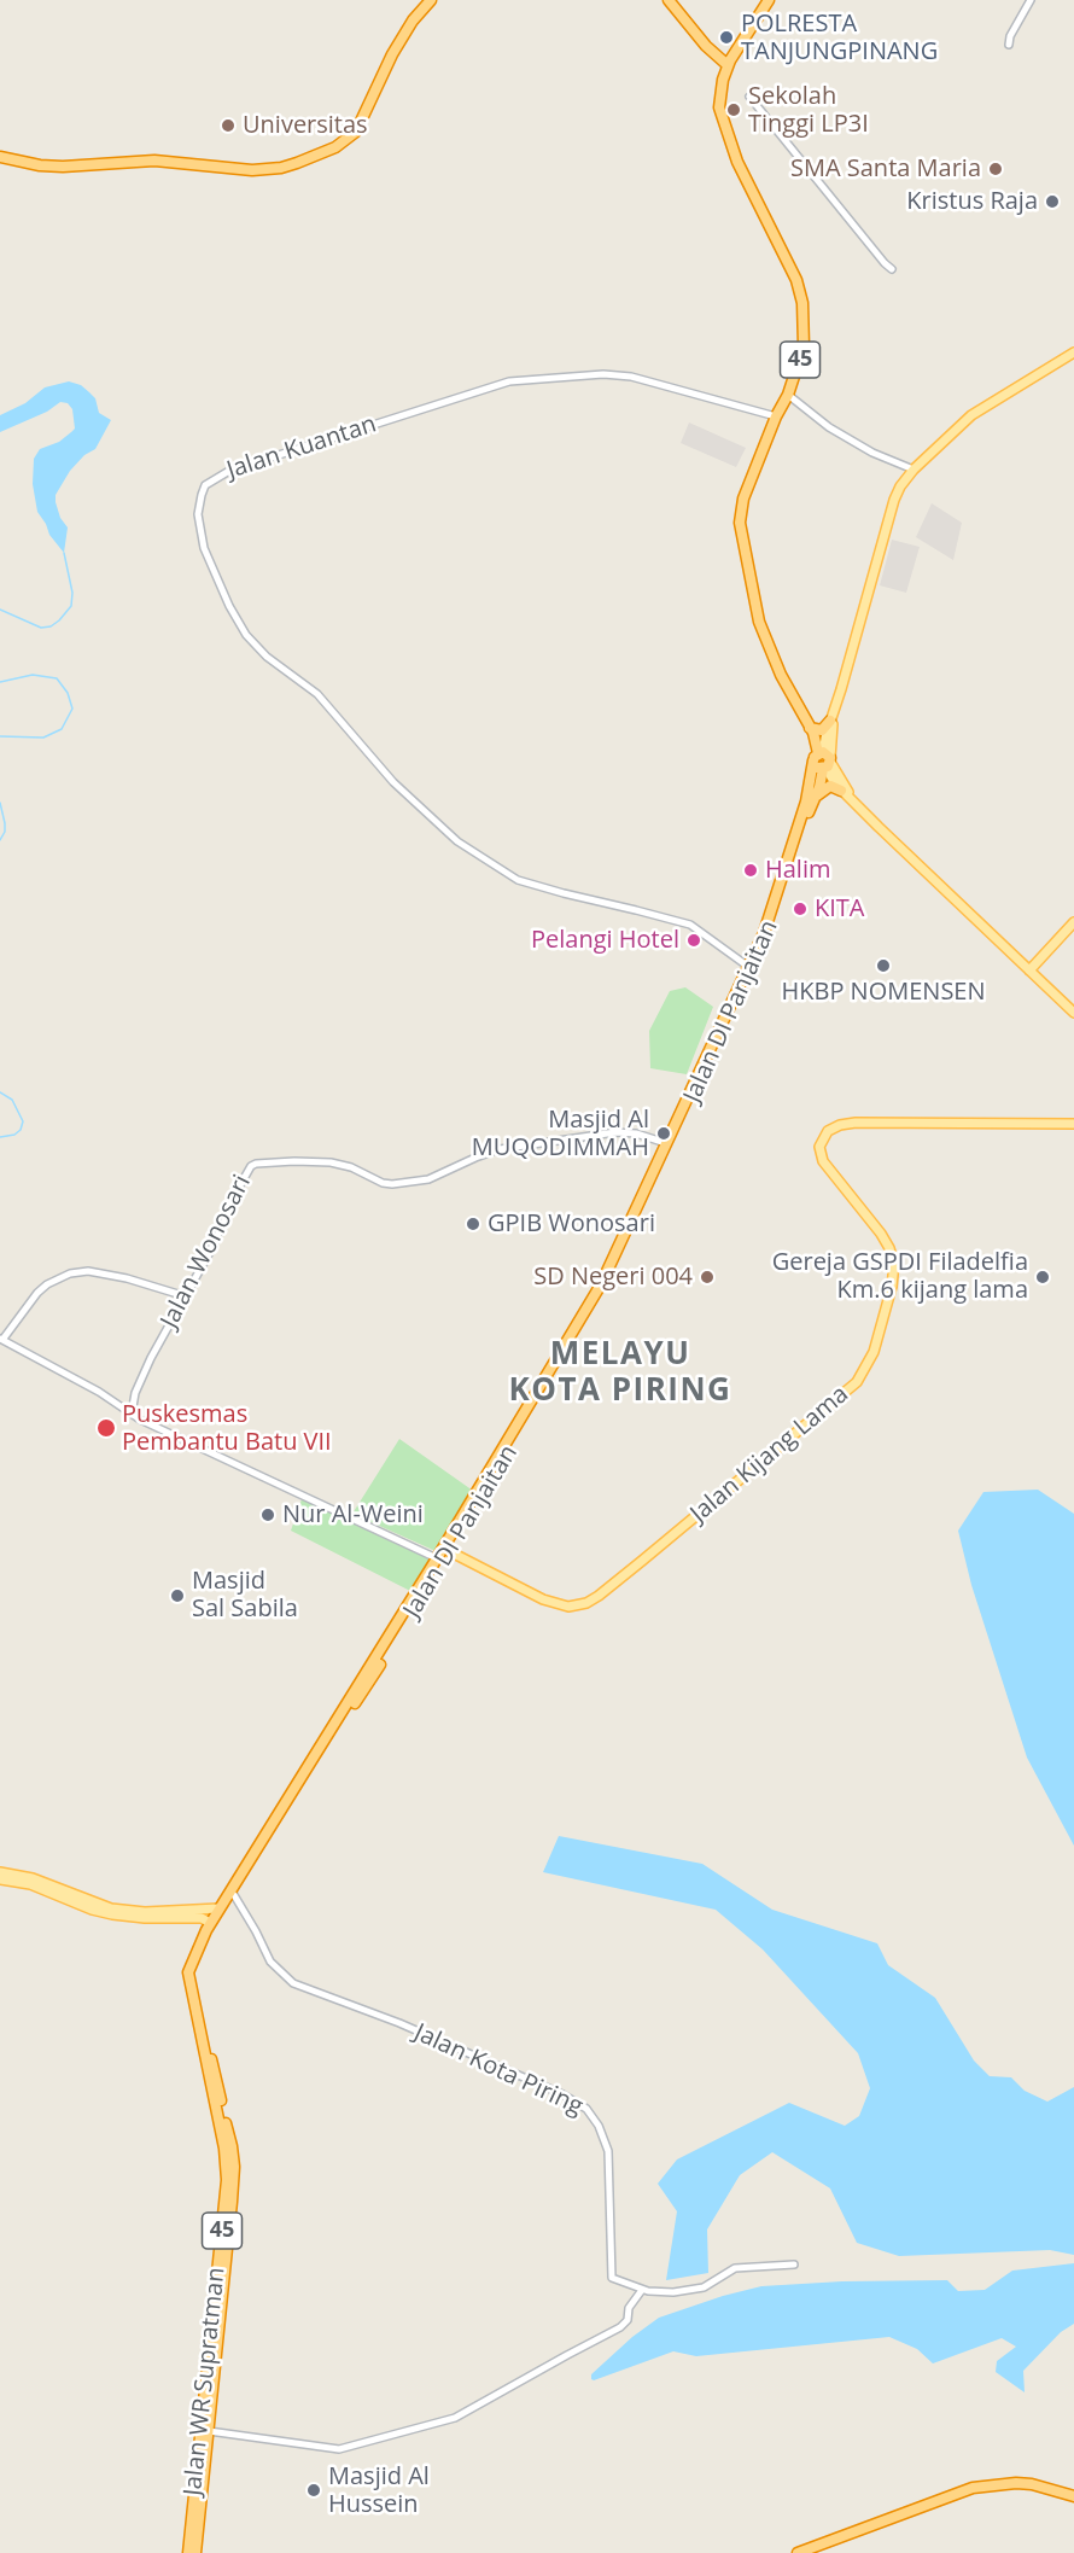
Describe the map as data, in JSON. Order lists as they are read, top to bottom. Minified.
{"streets":{"highway":["45","Jalan DI Panjaitan","Jalan WR Supratman"],"main road":["Jalan Kijang Lama"],"street":["Jalan Kuantan","Jalan Wonosari","Jalan Kota Piring"]},"crossings":[["45","Jalan Kuantan"],["Jalan Kuantan","Jalan DI Panjaitan"],["Jalan DI Panjaitan","Jalan Wonosari"],["Jalan DI Panjaitan","Jalan Kijang Lama"],["Jalan DI Panjaitan","Jalan Kota Piring"],["Jalan DI Panjaitan","Jalan WR Supratman"]],"districts":["MELAYU KOTA PIRING"],"places":["POLRESTA TANJUNGPINANG","Sekolah Tinggi LP3I","Universitas","SMA Santa Maria","Kristus Raja","Halim","KITA","Pelangi Hotel","HKBP NOMENSEN","Masjid Al MUQODIMMAH","GPIB Wonosari","SD Negeri 004","Gereja GSPDI Filadelfia Km.6 kijang lama","Puskesmas Pembantu Batu VII","Nur Al-Weini","Masjid Sal Sabila","Masjid Al Hussein"]}
